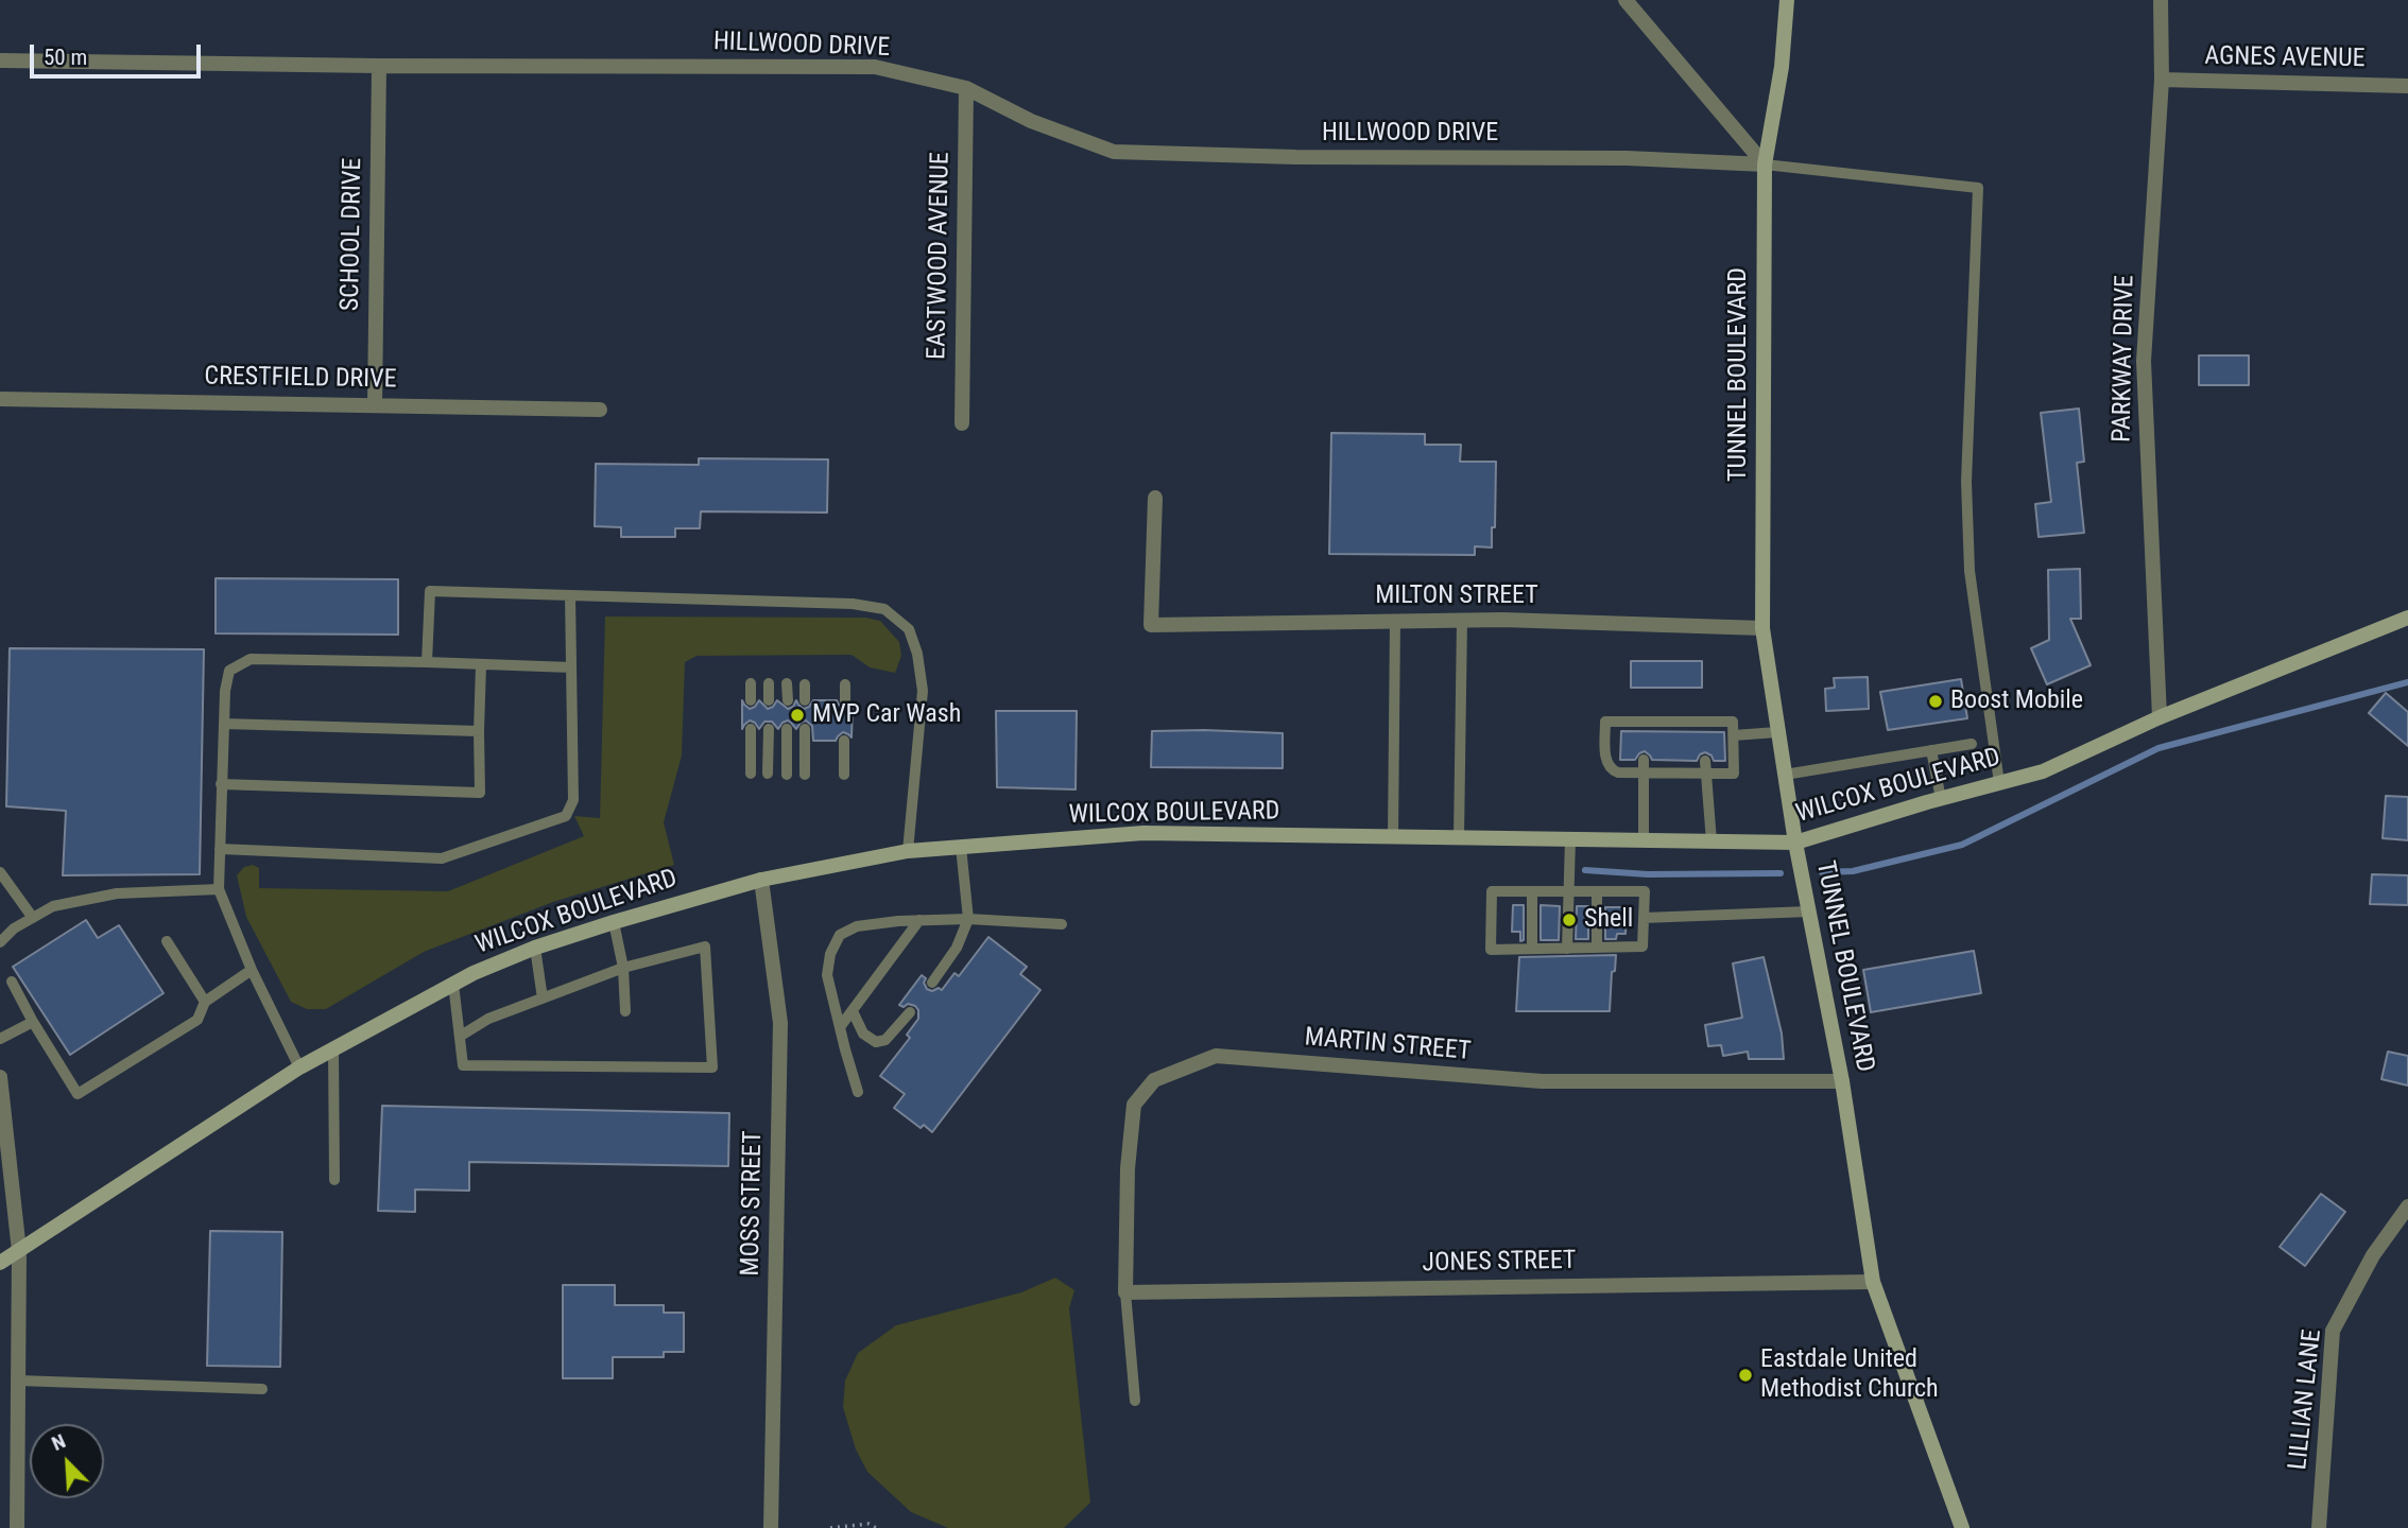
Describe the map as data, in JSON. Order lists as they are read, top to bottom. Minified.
{"streets":{"main road":["TUNNEL BOULEVARD","WILCOX BOULEVARD"],"street":["HILLWOOD DRIVE","AGNES AVENUE","SCHOOL DRIVE","EASTWOOD AVENUE","PARKWAY DRIVE","CRESTFIELD DRIVE","MILTON STREET","MARTIN STREET","MOSS STREET","JONES STREET","LILLIAN LANE"]},"crossings":[["HILLWOOD DRIVE","SCHOOL DRIVE"],["HILLWOOD DRIVE","EASTWOOD AVENUE"],["HILLWOOD DRIVE","TUNNEL BOULEVARD"],["AGNES AVENUE","PARKWAY DRIVE"],["SCHOOL DRIVE","CRESTFIELD DRIVE"],["PARKWAY DRIVE","WILCOX BOULEVARD"],["TUNNEL BOULEVARD","MILTON STREET"],["TUNNEL BOULEVARD","WILCOX BOULEVARD"],["TUNNEL BOULEVARD","MARTIN STREET"],["TUNNEL BOULEVARD","JONES STREET"],["WILCOX BOULEVARD","MOSS STREET"],["MARTIN STREET","JONES STREET"]],"places":["Boost Mobile","MVP Car Wash","Shell","Eastdale United Methodist Church"],"scale_bar":"50 m","north":"top left"}
